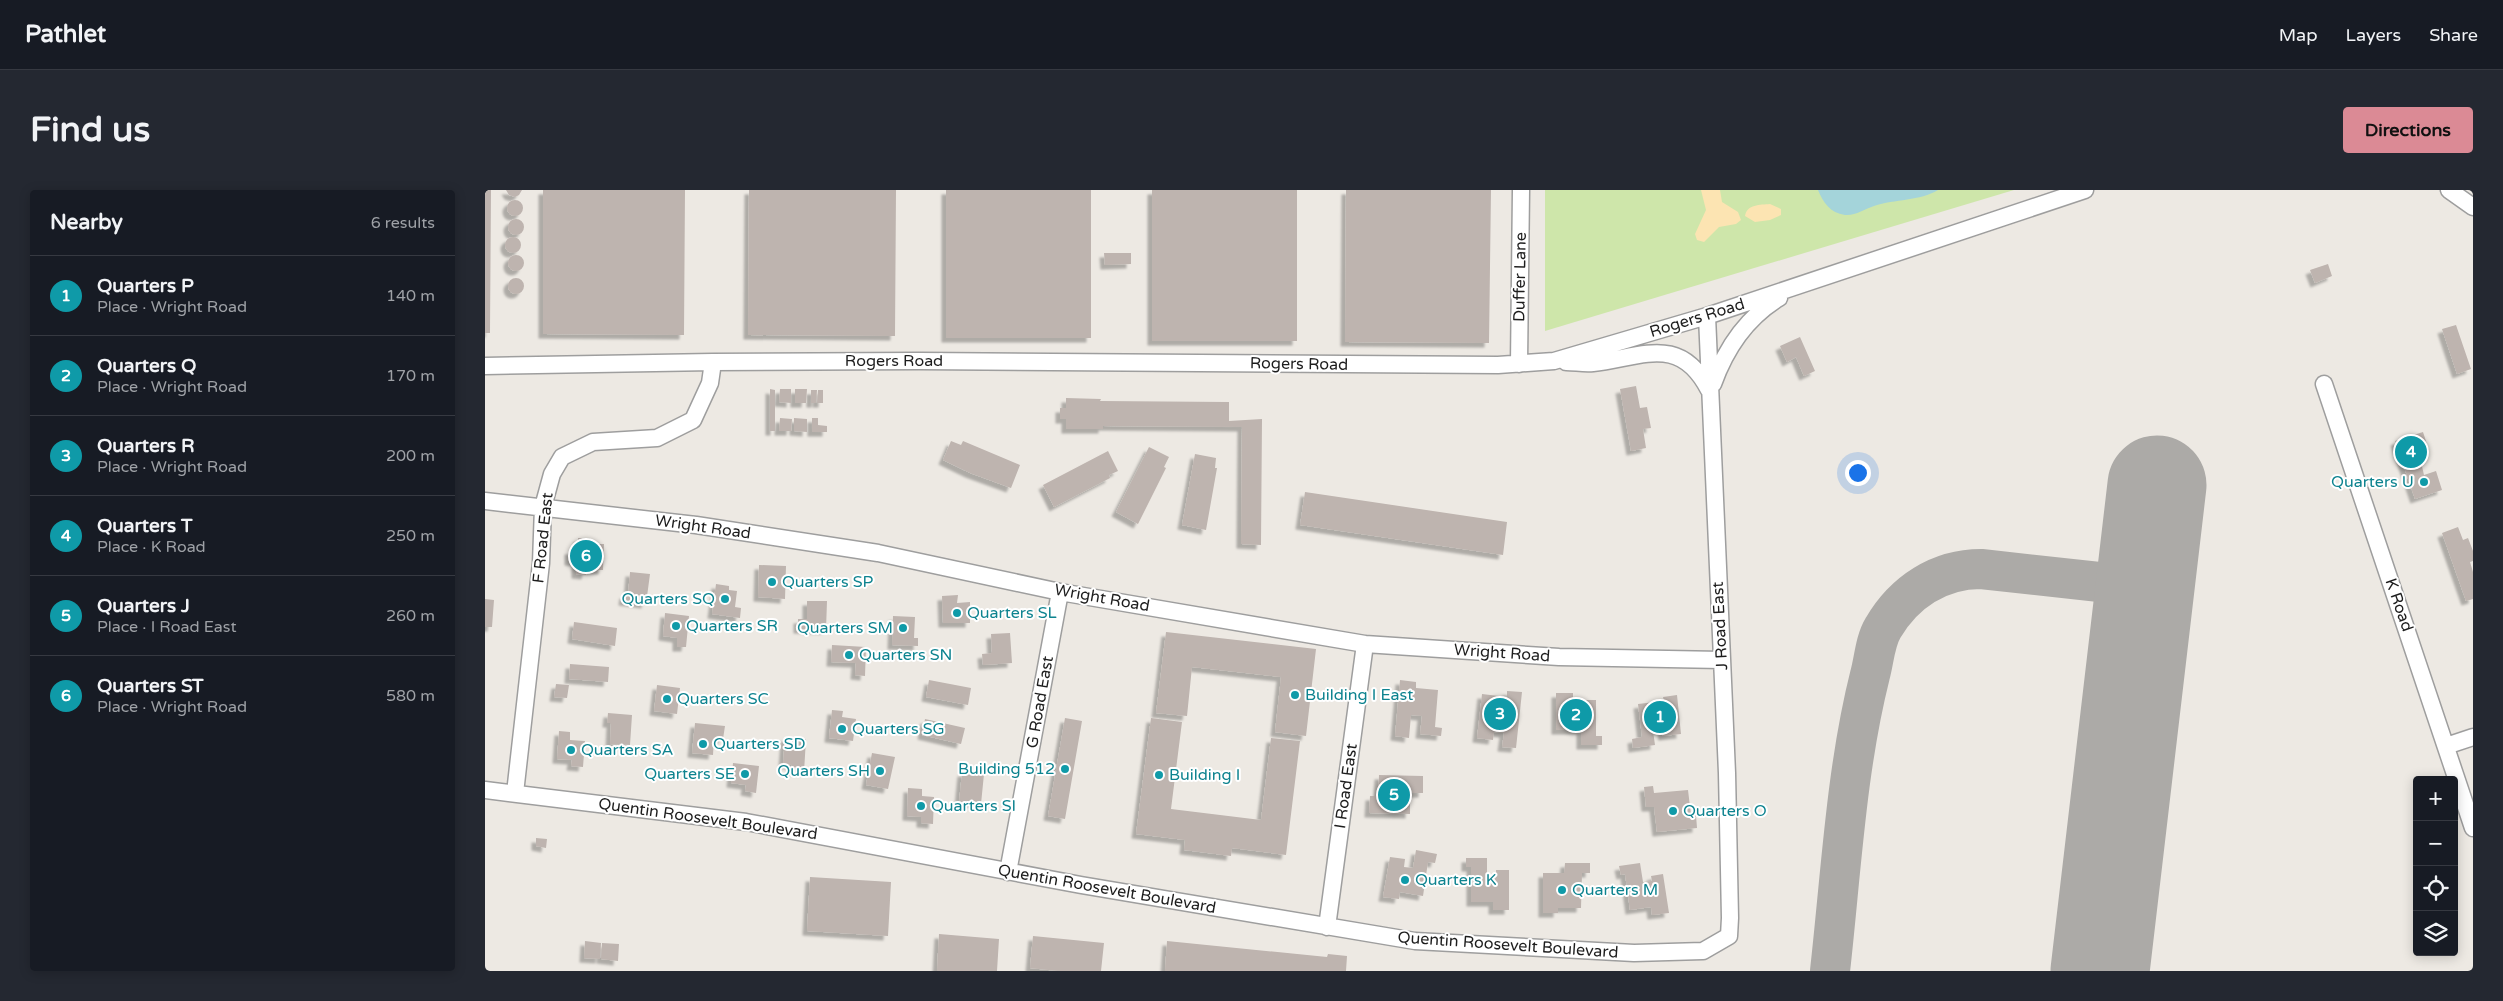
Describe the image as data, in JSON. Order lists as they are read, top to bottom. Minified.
{"streets":{"street":["Duffer Lane","Rogers Road","Wright Road","F Road East","K Road","J Road East","G Road East","I Road East","Quentin Roosevelt Boulevard"]},"crossings":[["Duffer Lane","Rogers Road"],["Rogers Road","F Road East"],["Rogers Road","J Road East"],["Wright Road","F Road East"],["Wright Road","J Road East"],["Wright Road","G Road East"],["Wright Road","I Road East"],["F Road East","Quentin Roosevelt Boulevard"],["J Road East","Quentin Roosevelt Boulevard"],["G Road East","Quentin Roosevelt Boulevard"],["I Road East","Quentin Roosevelt Boulevard"]],"places":["Quarters U","Quarters SP","Quarters SQ","Quarters SL","Quarters SR","Quarters SM","Quarters SN","Building I East","Quarters SC","Quarters SG","Quarters SD","Quarters SA","Building 512","Quarters SH","Quarters SE","Building I","Quarters SI","Quarters O","Quarters K","Quarters M"],"page":{"header":"Pathlet","nav":["Map","Layers","Share"],"buttons":"Directions","title":"Find us","heading":["Nearby","6 results"],"list":[{"mark":"1","name":"Quarters P","note":"Place · Wright Road","value":"140 m"},{"mark":"2","name":"Quarters Q","note":"Place · Wright Road","value":"170 m"},{"mark":"3","name":"Quarters R","note":"Place · Wright Road","value":"200 m"},{"mark":"4","name":"Quarters T","note":"Place · K Road","value":"250 m"},{"mark":"5","name":"Quarters J","note":"Place · I Road East","value":"260 m"},{"mark":"6","name":"Quarters ST","note":"Place · Wright Road","value":"580 m"}],"pins":["4","6","3","2","1","5"],"map_buttons":["+","−"]}}
